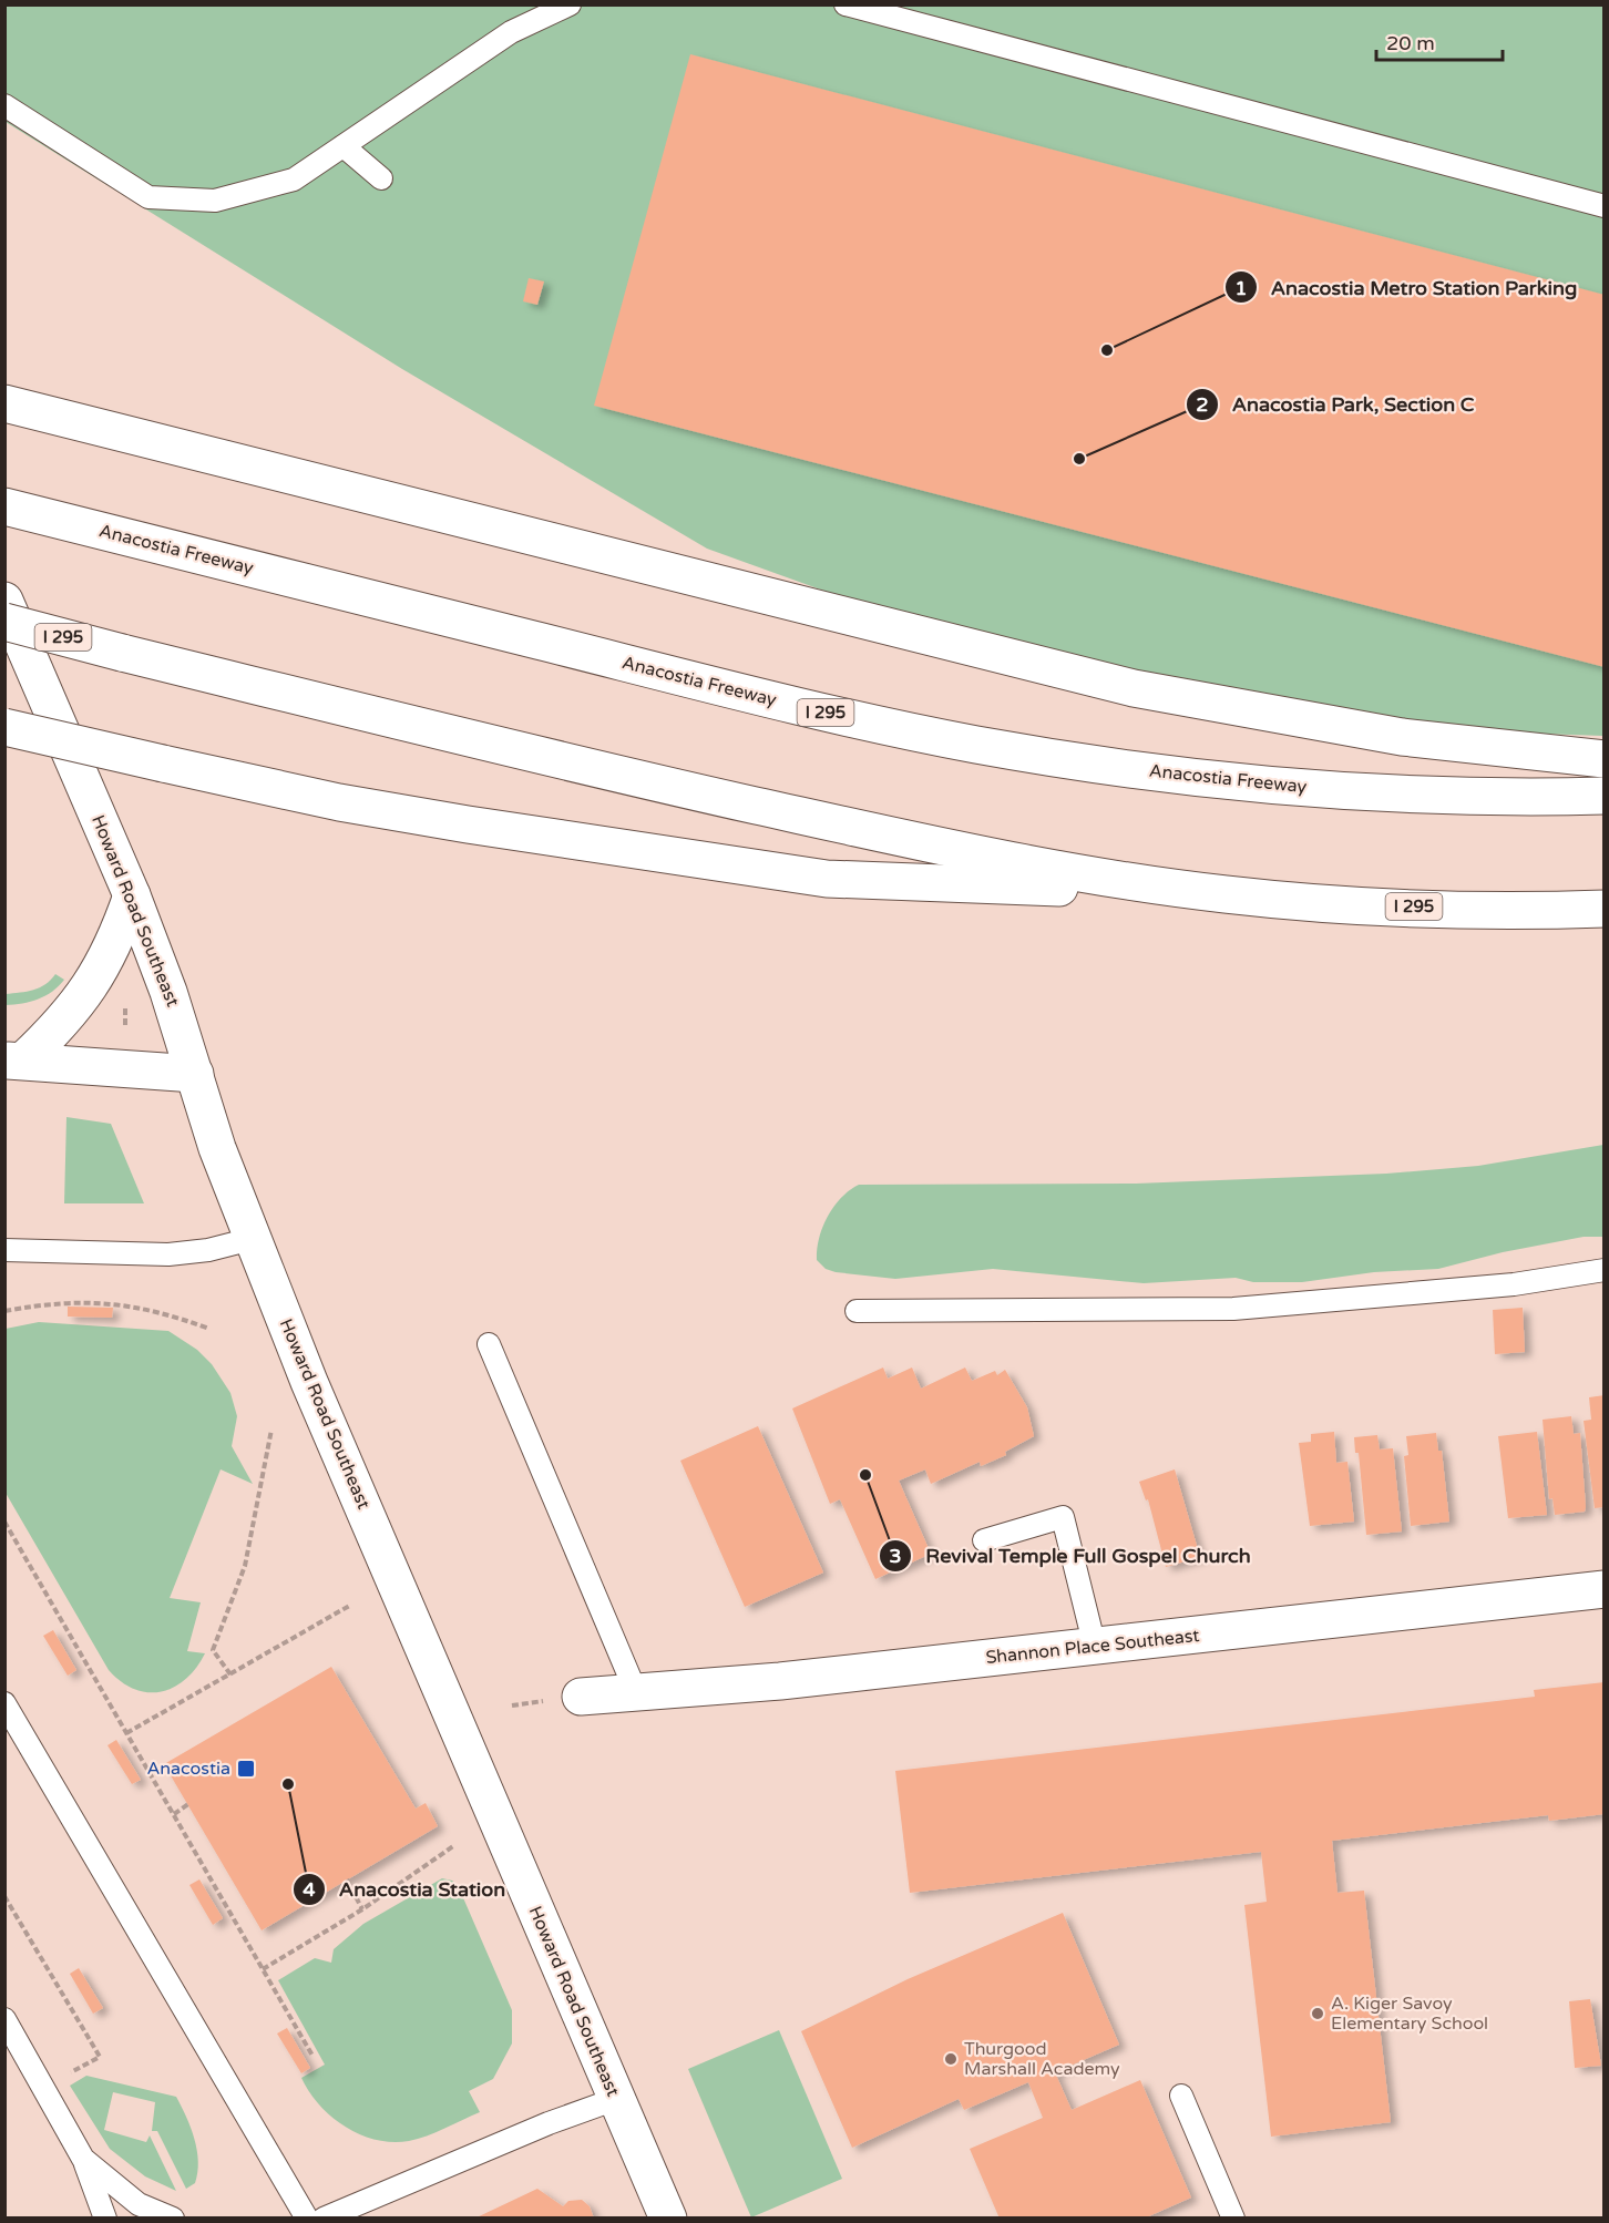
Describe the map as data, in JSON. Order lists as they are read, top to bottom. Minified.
{"streets":{"main road":["Anacostia Freeway","I 295","Howard Road Southeast","Shannon Place Southeast"]},"places":{"other":["Anacostia Metro Station Parking","Anacostia Park, Section C","Revival Temple Full Gospel Church","Anacostia Station","A. Kiger Savoy Elementary School","Thurgood Marshall Academy"],"transit":["Anacostia"]},"scale_bar":"20 m"}
